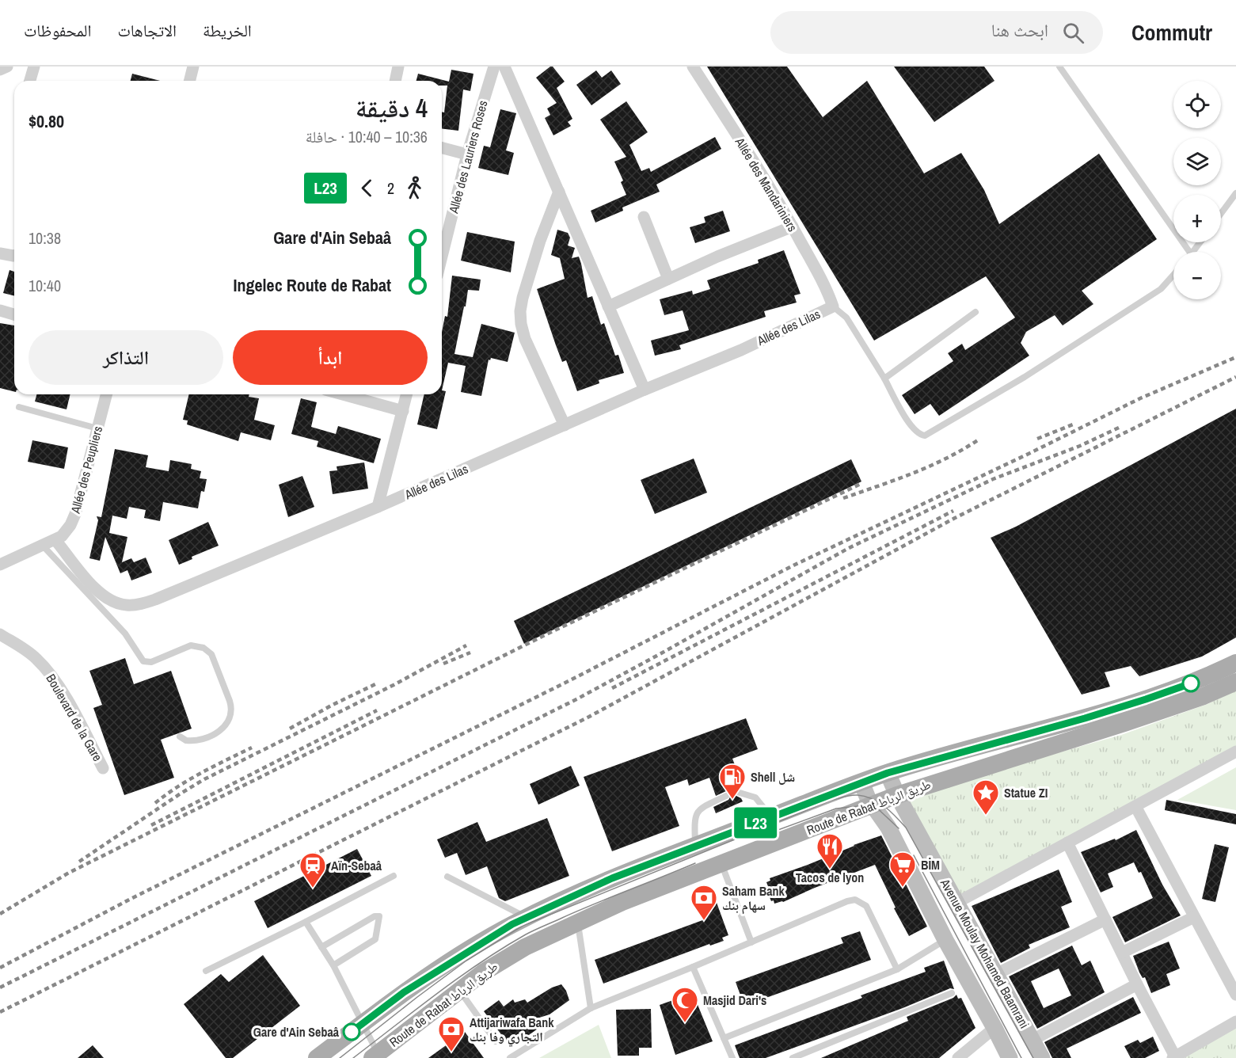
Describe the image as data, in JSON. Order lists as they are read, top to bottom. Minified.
{"streets":{"main road":["Route de Rabat طريق الرباط"],"street":["Allée des Lauriers Roses","Allée des Mandariniers","Allée des Lilas","Allée des Peupliers","Boulevard de la Gare","Avenue Moulay Mohamed Baamrani"]},"crossings":[["Allée des Mandariniers","Allée des Lilas"],["Allée des Lilas","Allée des Peupliers"],["Route de Rabat طريق الرباط","Avenue Moulay Mohamed Baamrani"]],"places":{"fuel station":["Shell شل"],"place":["Statue ZI"],"restaurant":["Tacos de lyon"],"supermarket":["BİM"],"station":["Aïn-Sebaâ"],"bank":["Saham Bank سهام بنك","Attijariwafa Bank التجاري وفا بنك"],"mosque":["Masjid Dari's"],"other":["Gare d'Ain Sebaâ"]},"lines":["bus line L23"],"page":{"header":"Commutr","search":"ابحث هنا","nav":["الخريطة","الاتجاهات","المحفوظات"],"on_map":"L23","map_buttons":["+","−"],"heading":["4 دقيقة","10:36 – 10:40 · حافلة","$0.80"],"legs":["2","L23"],"list":[{"name":"Gare d'Ain Sebaâ","value":"10:38"},{"name":"Ingelec Route de Rabat","value":"10:40"}],"buttons":["ابدأ","التذاكر"]}}
